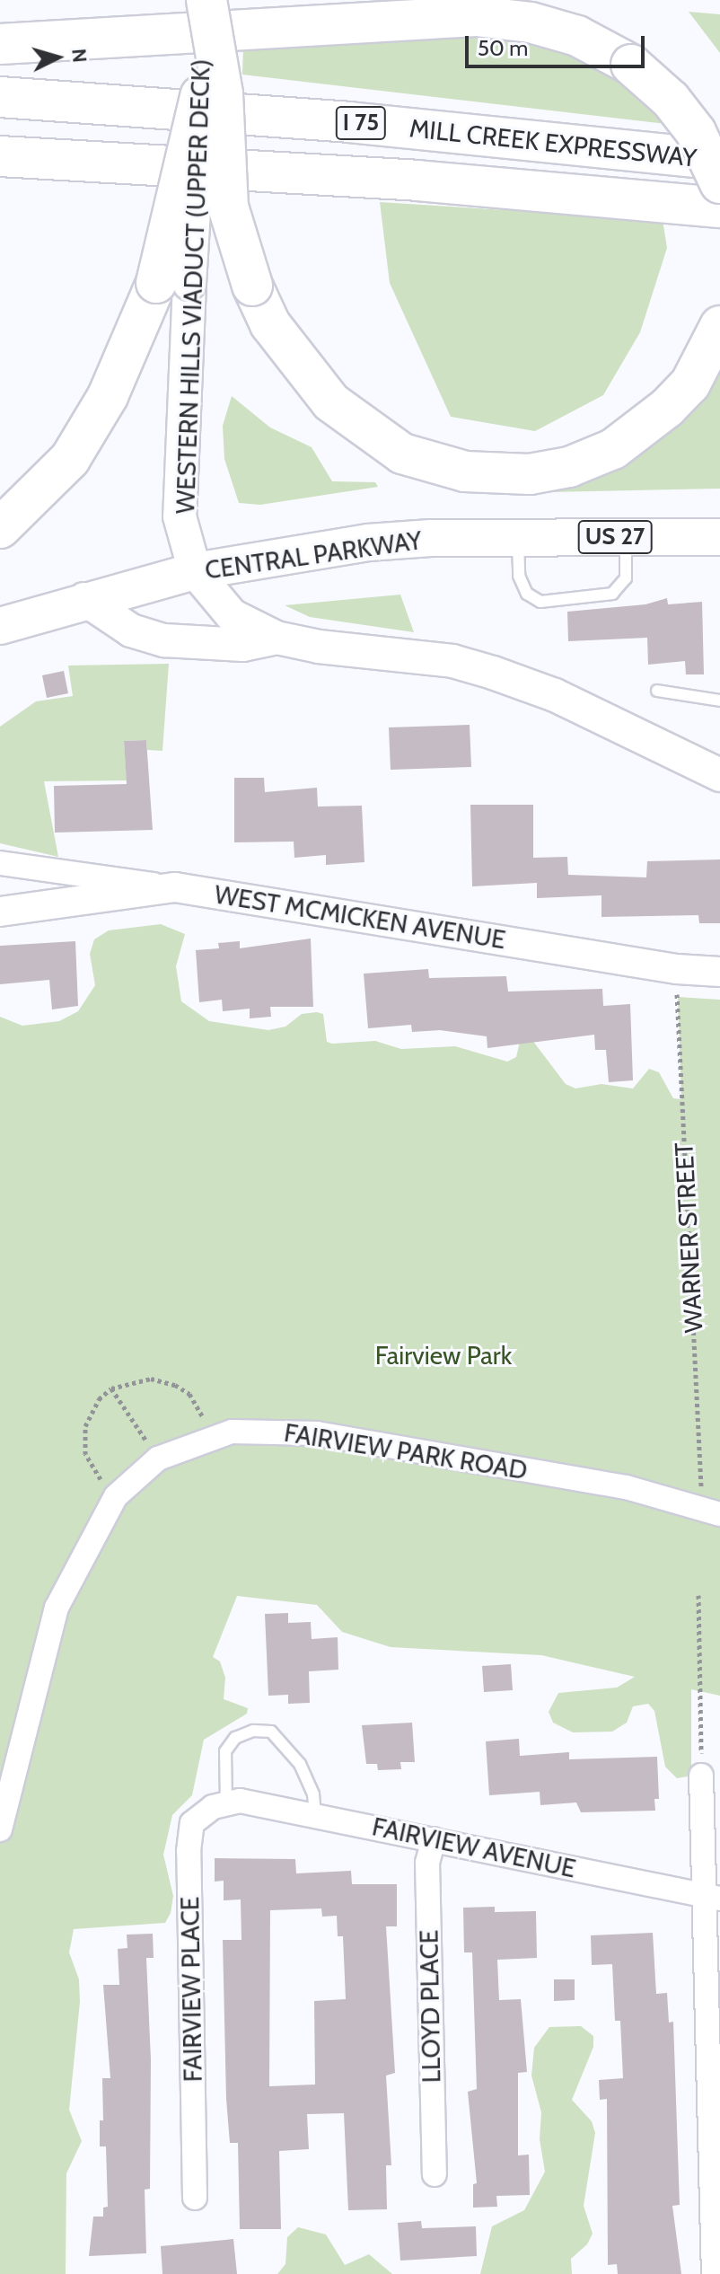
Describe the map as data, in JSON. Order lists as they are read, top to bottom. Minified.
{"streets":{"highway":["I 75","MILL CREEK EXPRESSWAY"],"main road":["WESTERN HILLS VIADUCT (UPPER DECK)","US 27","CENTRAL PARKWAY"],"street":["WEST MCMICKEN AVENUE","FAIRVIEW PARK ROAD","FAIRVIEW AVENUE","FAIRVIEW PLACE","LLOYD PLACE"],"path":["WARNER STREET"]},"crossings":[["WESTERN HILLS VIADUCT (UPPER DECK)","CENTRAL PARKWAY"],["WEST MCMICKEN AVENUE","WARNER STREET"],["WARNER STREET","FAIRVIEW PARK ROAD"],["FAIRVIEW AVENUE","FAIRVIEW PLACE"],["FAIRVIEW AVENUE","LLOYD PLACE"]],"parks":["Fairview Park"],"scale_bar":"50 m","north":"right"}
